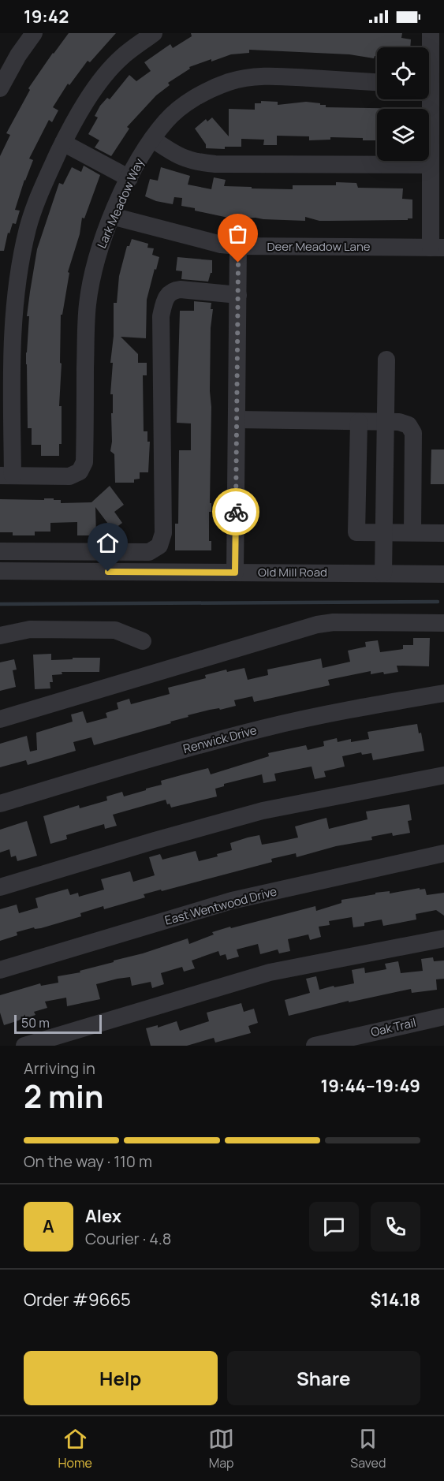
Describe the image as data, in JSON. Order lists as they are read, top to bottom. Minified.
{"streets":{"street":["Lark Meadow Way","Deer Meadow Lane","Old Mill Road","Renwick Drive","East Wentwood Drive","Oak Trail"]},"crossings":[["Lark Meadow Way","Deer Meadow Lane"]],"scale_bar":"50 m","page":{"status":"19:42","scale":"50 m","heading":["2 min","Arriving in","19:44–19:49"],"panel":["Alex","Courier · 4.8","Order #9665","$14.18"],"bar":"On the way · 110 m","round":"A","buttons":["Help","Share"],"tabs":["Home","Map","Saved"]}}
